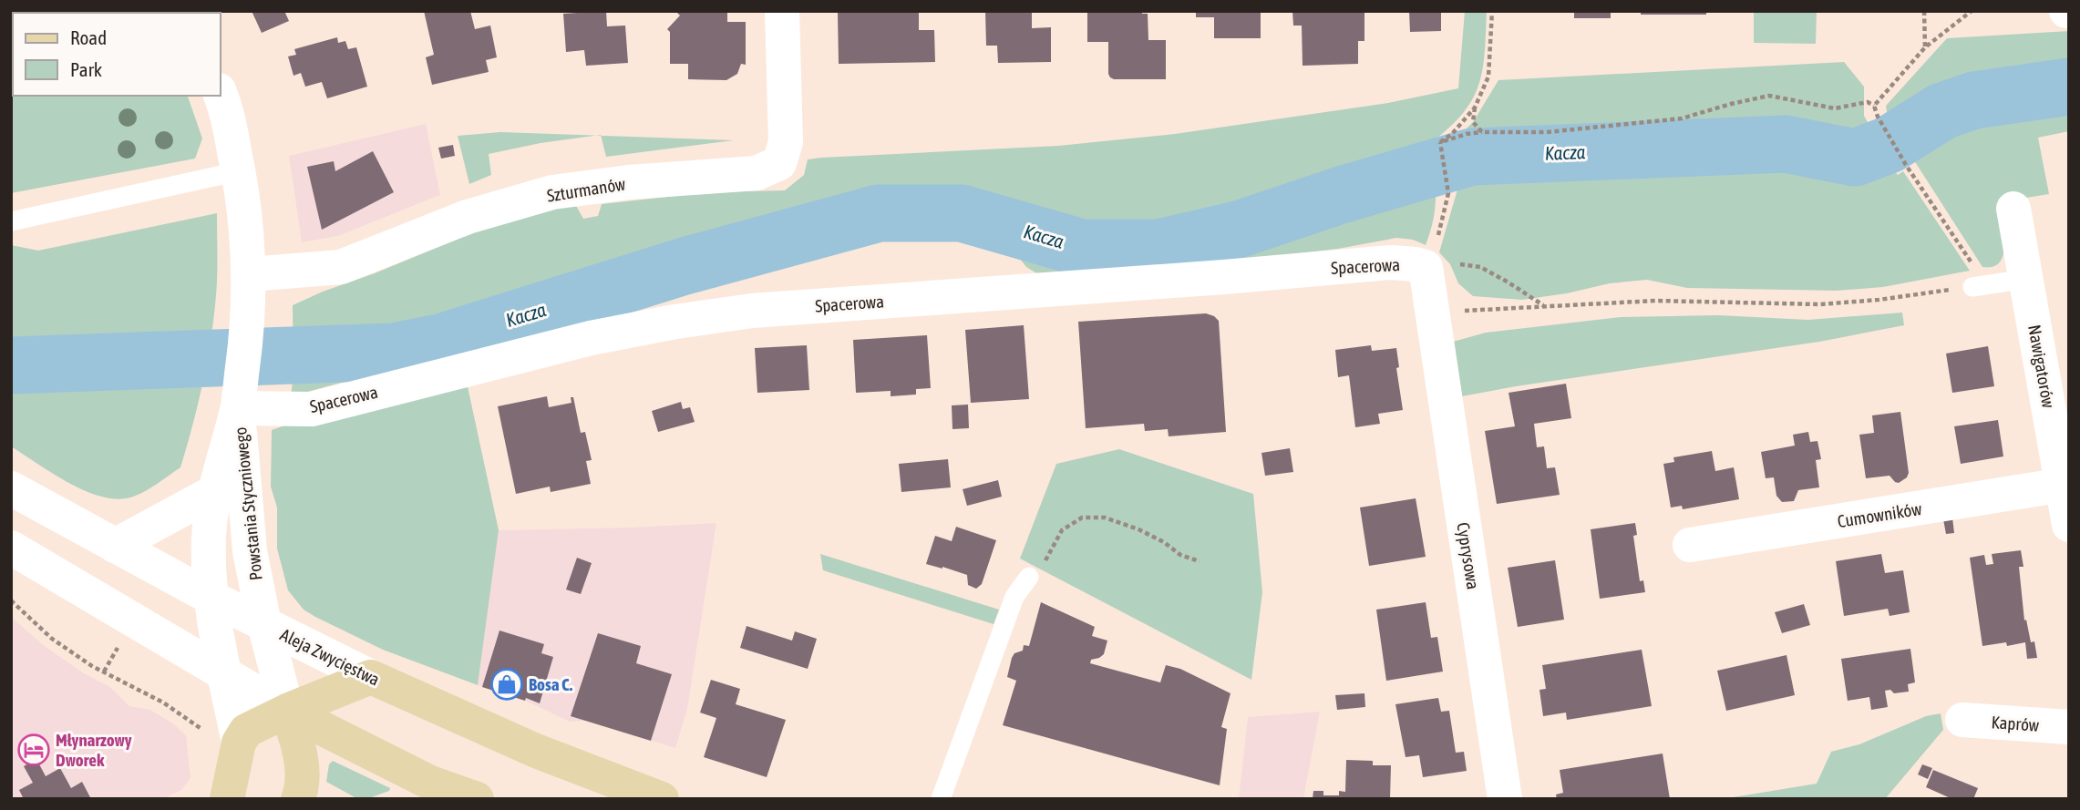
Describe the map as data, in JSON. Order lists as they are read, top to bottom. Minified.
{"streets":{"main road":["Aleja Zwycięstwa"],"street":["Szturmanów","Spacerowa","Nawigatorów","Powstania Styczniowego","Cumowników","Cyprysowa","Kaprów"]},"crossings":[["Szturmanów","Powstania Styczniowego"],["Spacerowa","Powstania Styczniowego"],["Spacerowa","Cyprysowa"],["Nawigatorów","Cumowników"],["Powstania Styczniowego","Aleja Zwycięstwa"]],"water":["Kacza"],"places":{"shop":["Bosa C."],"hotel":["Młynarzowy Dworek"]},"legend":["Road","Park"]}
